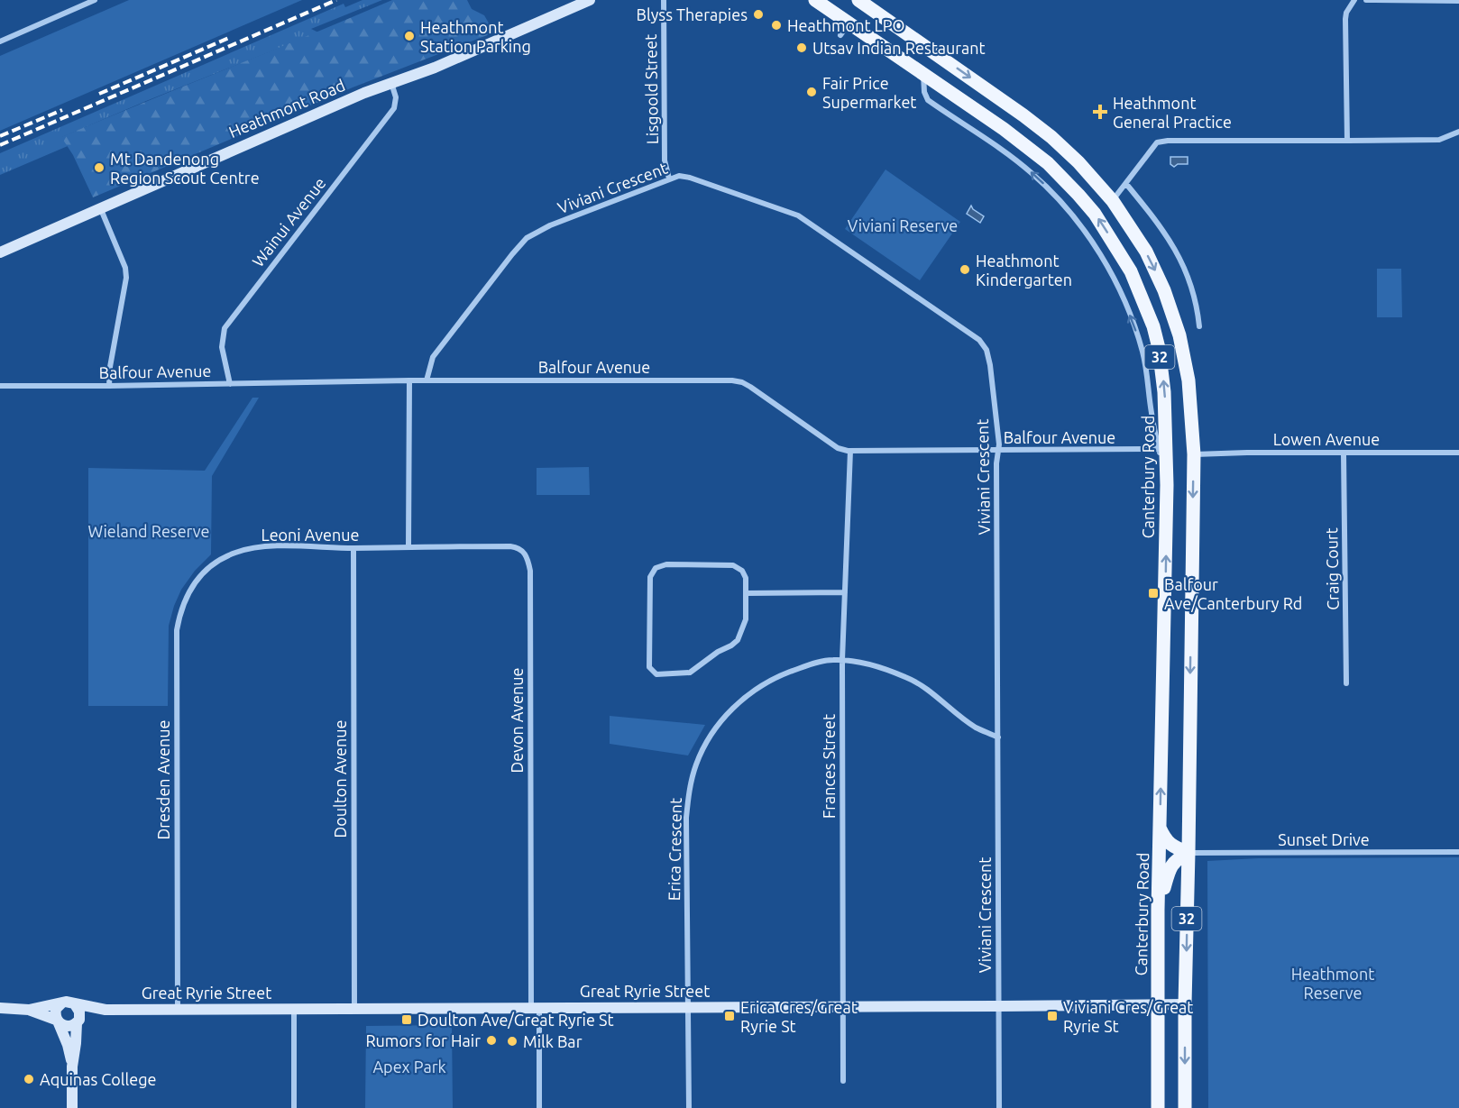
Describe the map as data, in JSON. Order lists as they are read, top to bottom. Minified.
{"streets":{"main road":["Heathmont Road","32","Canterbury Road","Great Ryrie Street"],"street":["Lisgoold Street","Viviani Crescent","Wainui Avenue","Balfour Avenue","Lowen Avenue","Leoni Avenue","Craig Court","Devon Avenue","Frances Street","Doulton Avenue","Dresden Avenue","Sunset Drive","Erica Crescent"]},"crossings":[["Lisgoold Street","Viviani Crescent"],["Heathmont Road","Wainui Avenue"],["Viviani Crescent","Balfour Avenue"],["Viviani Crescent","Erica Crescent"],["Viviani Crescent","Great Ryrie Street"],["Wainui Avenue","Balfour Avenue"],["32","Lowen Avenue"],["32","Sunset Drive"],["32","Great Ryrie Street"],["Balfour Avenue","Canterbury Road"],["Balfour Avenue","Frances Street"],["Lowen Avenue","Craig Court"],["Canterbury Road","Great Ryrie Street"],["Leoni Avenue","Devon Avenue"],["Leoni Avenue","Doulton Avenue"],["Leoni Avenue","Dresden Avenue"],["Devon Avenue","Great Ryrie Street"],["Frances Street","Erica Crescent"],["Frances Street","Great Ryrie Street"],["Doulton Avenue","Great Ryrie Street"],["Dresden Avenue","Great Ryrie Street"],["Erica Crescent","Great Ryrie Street"]],"parks":["Viviani Reserve","Wieland Reserve","Heathmont Reserve","Apex Park"],"places":{"other":["Blyss Therapies","Heathmont LPO","Heathmont Station Parking","Utsav Indian Restaurant","Fair Price Supermarket","Mt Dandenong Region Scout Centre","Heathmont Kindergarten","Rumors for Hair","Milk Bar","Aquinas College"],"health":["Heathmont General Practice"],"transit":["Balfour Ave/Canterbury Rd","Erica Cres/Great Ryrie St","Viviani Cres/Great Ryrie St","Doulton Ave/Great Ryrie St"]}}
